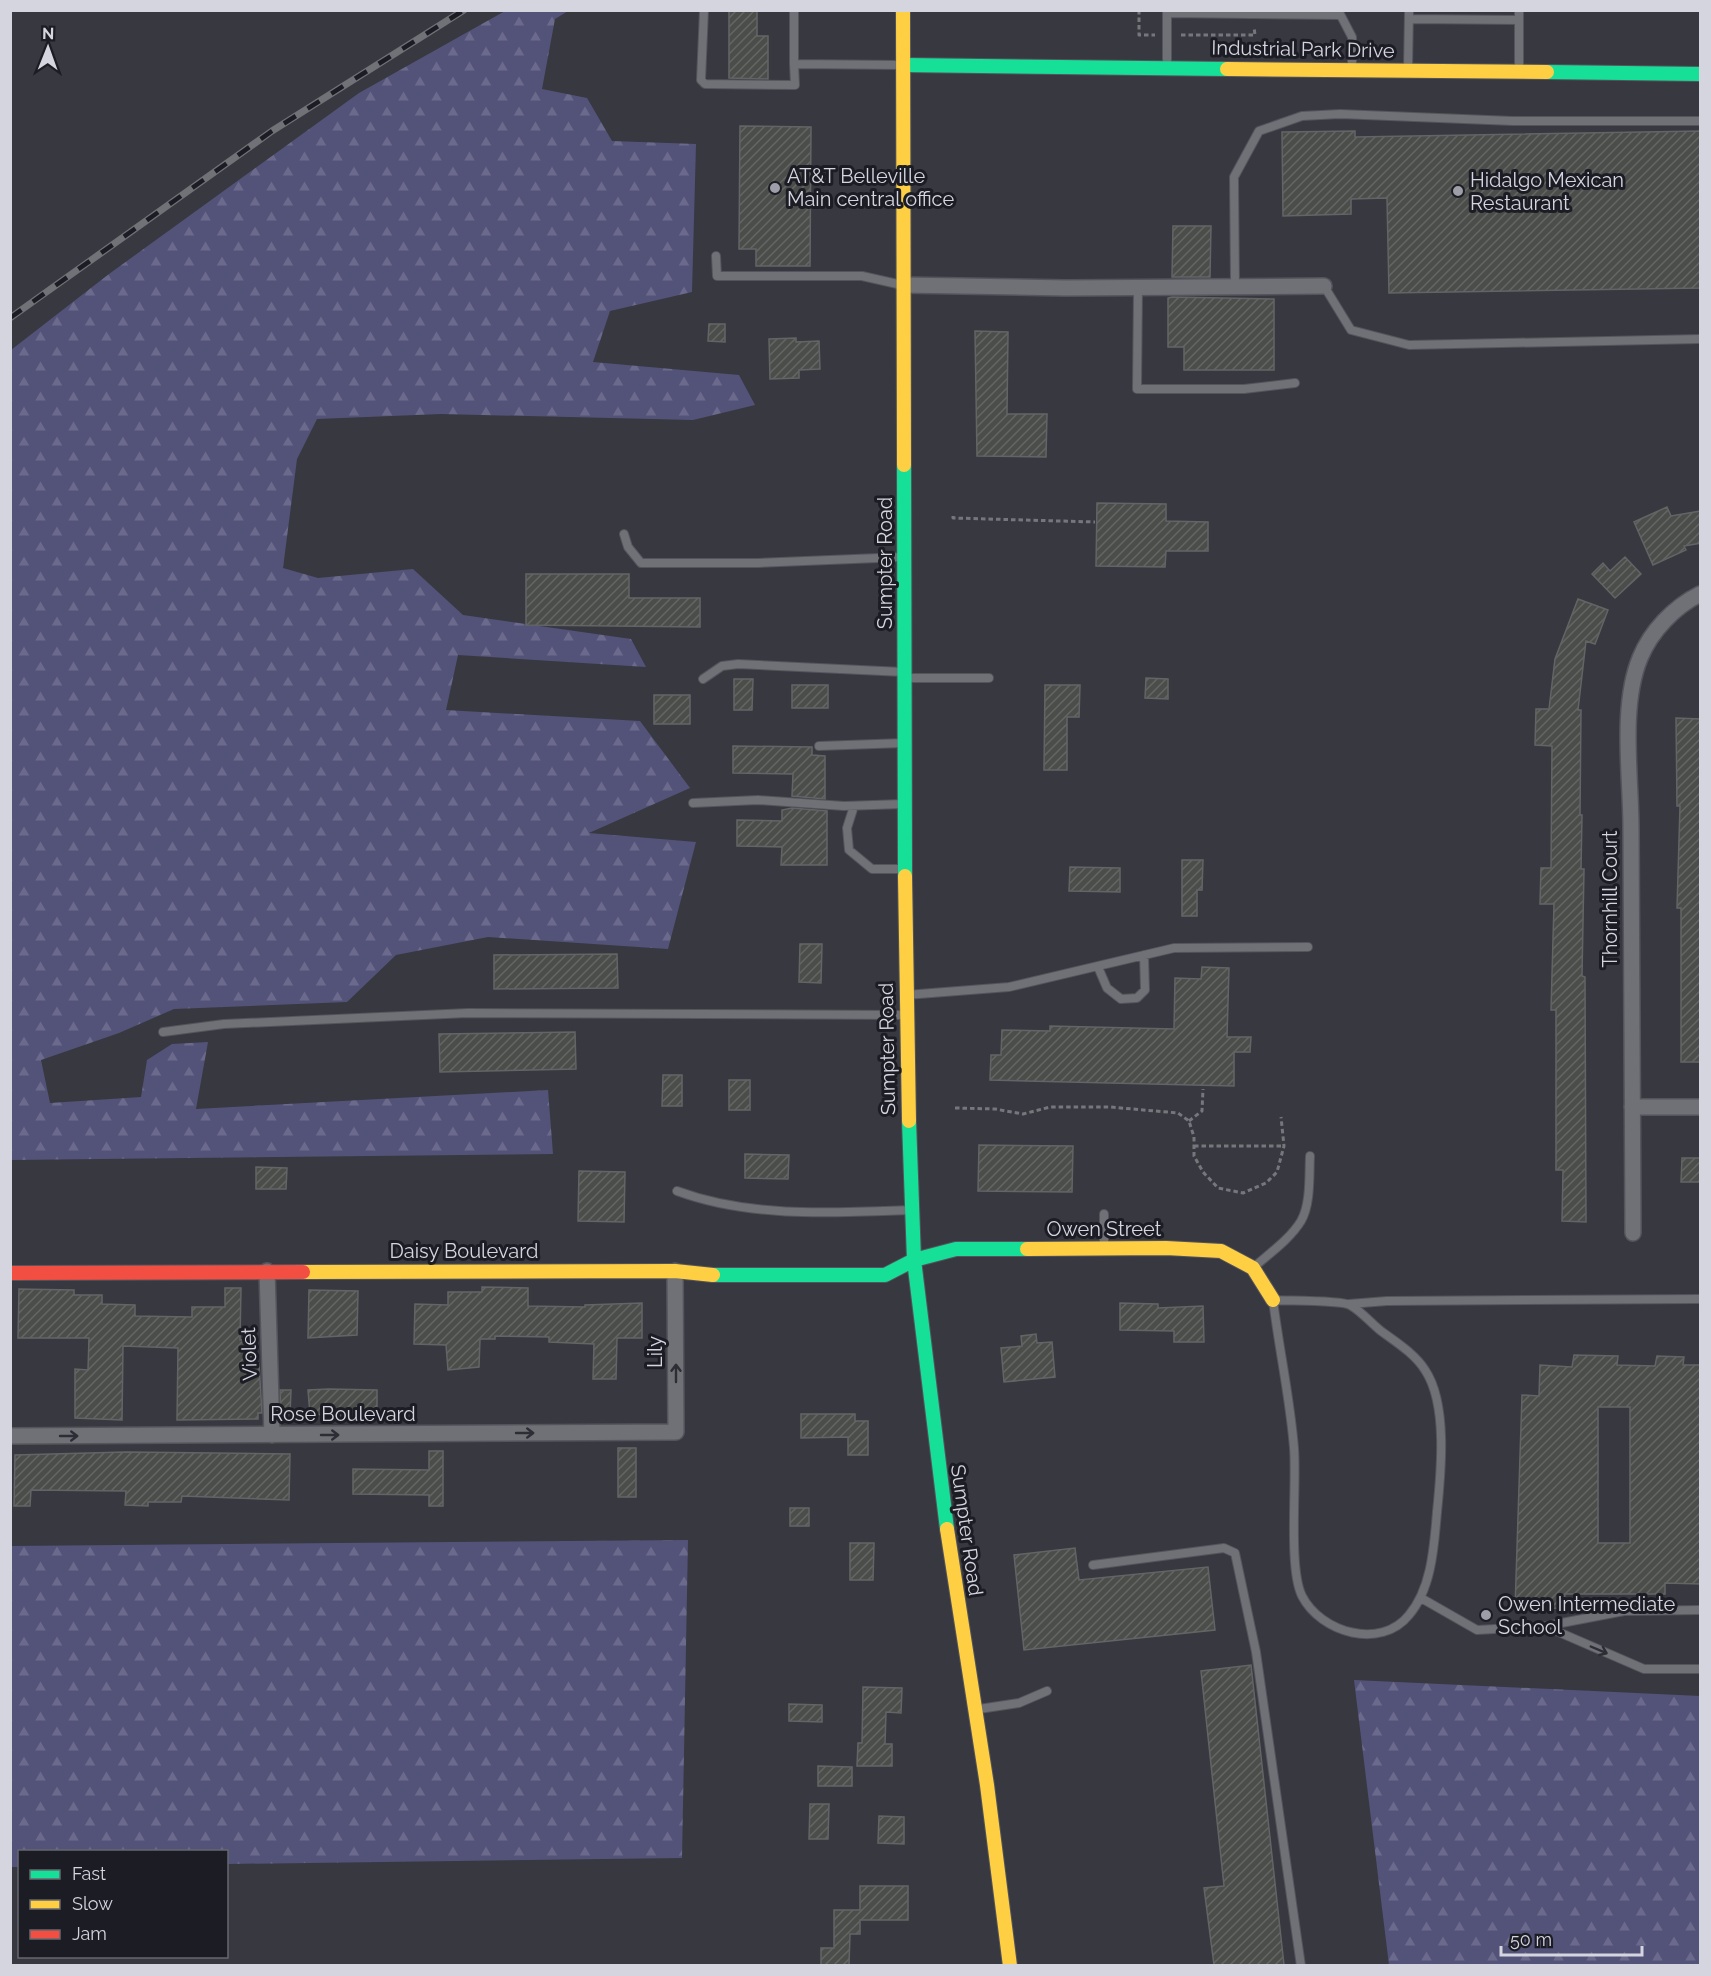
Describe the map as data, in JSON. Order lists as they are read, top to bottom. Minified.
{"streets":{"street":["Industrial Park Drive","Sumpter Road","Thornhill Court","Owen Street","Daisy Boulevard","Lily","Violet","Rose Boulevard"]},"crossings":[["Industrial Park Drive","Sumpter Road"],["Sumpter Road","Owen Street"],["Sumpter Road","Daisy Boulevard"],["Owen Street","Daisy Boulevard"],["Daisy Boulevard","Lily"],["Daisy Boulevard","Violet"],["Lily","Rose Boulevard"],["Violet","Rose Boulevard"]],"one_way":["Lily","Rose Boulevard"],"places":["AT&T Belleville Main central office","Hidalgo Mexican Restaurant","Owen Intermediate School"],"legend":["Fast","Slow","Jam"],"scale_bar":"50 m","north":"top"}
